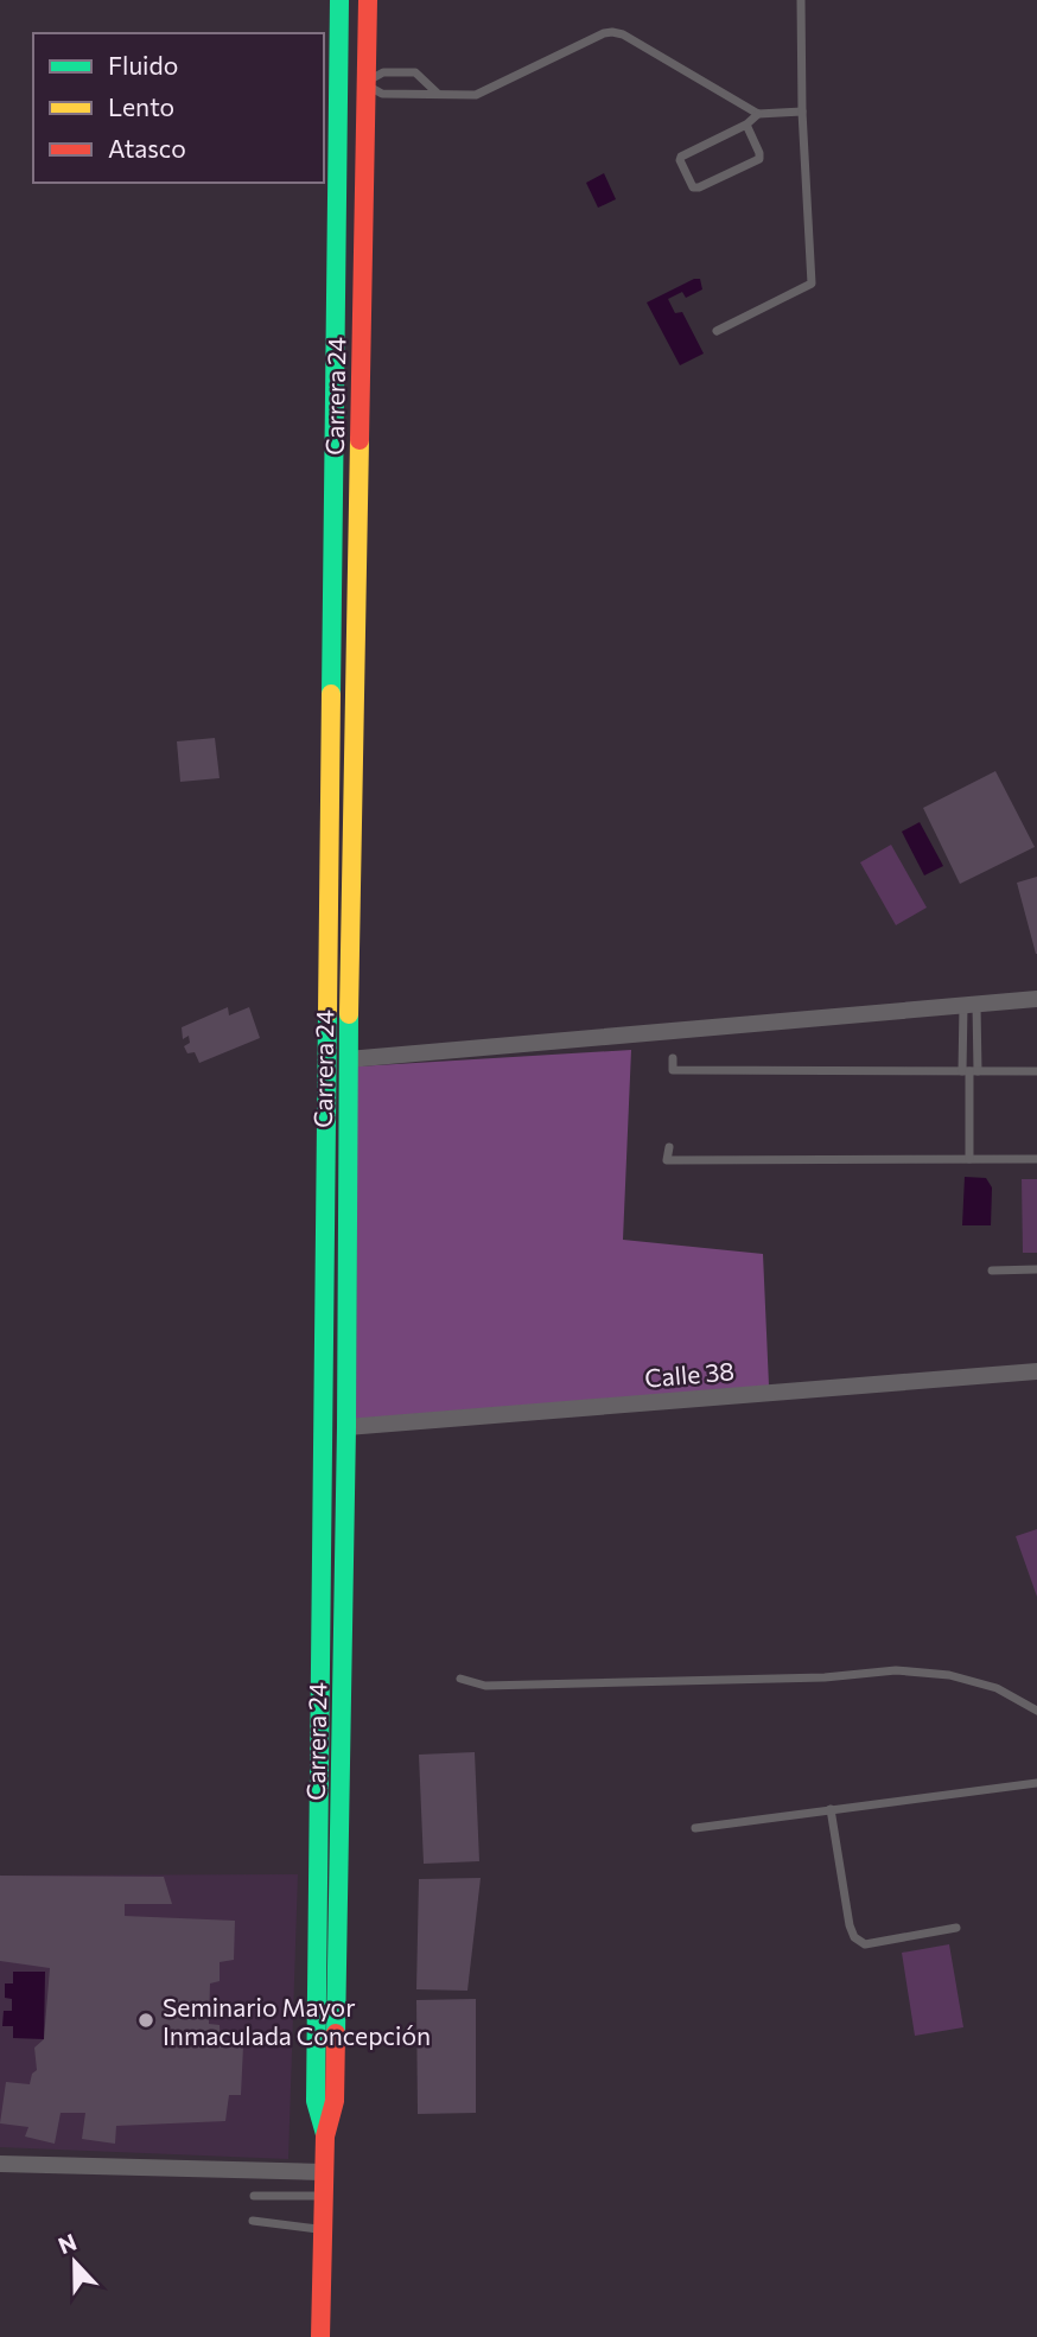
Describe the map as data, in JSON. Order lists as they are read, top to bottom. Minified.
{"streets":{"main road":["Carrera 24"],"street":["Calle 38"]},"crossings":[["Carrera 24","Calle 38"]],"places":["Seminario Mayor Inmaculada Concepción"],"legend":["Fluido","Lento","Atasco"],"north":"top"}
